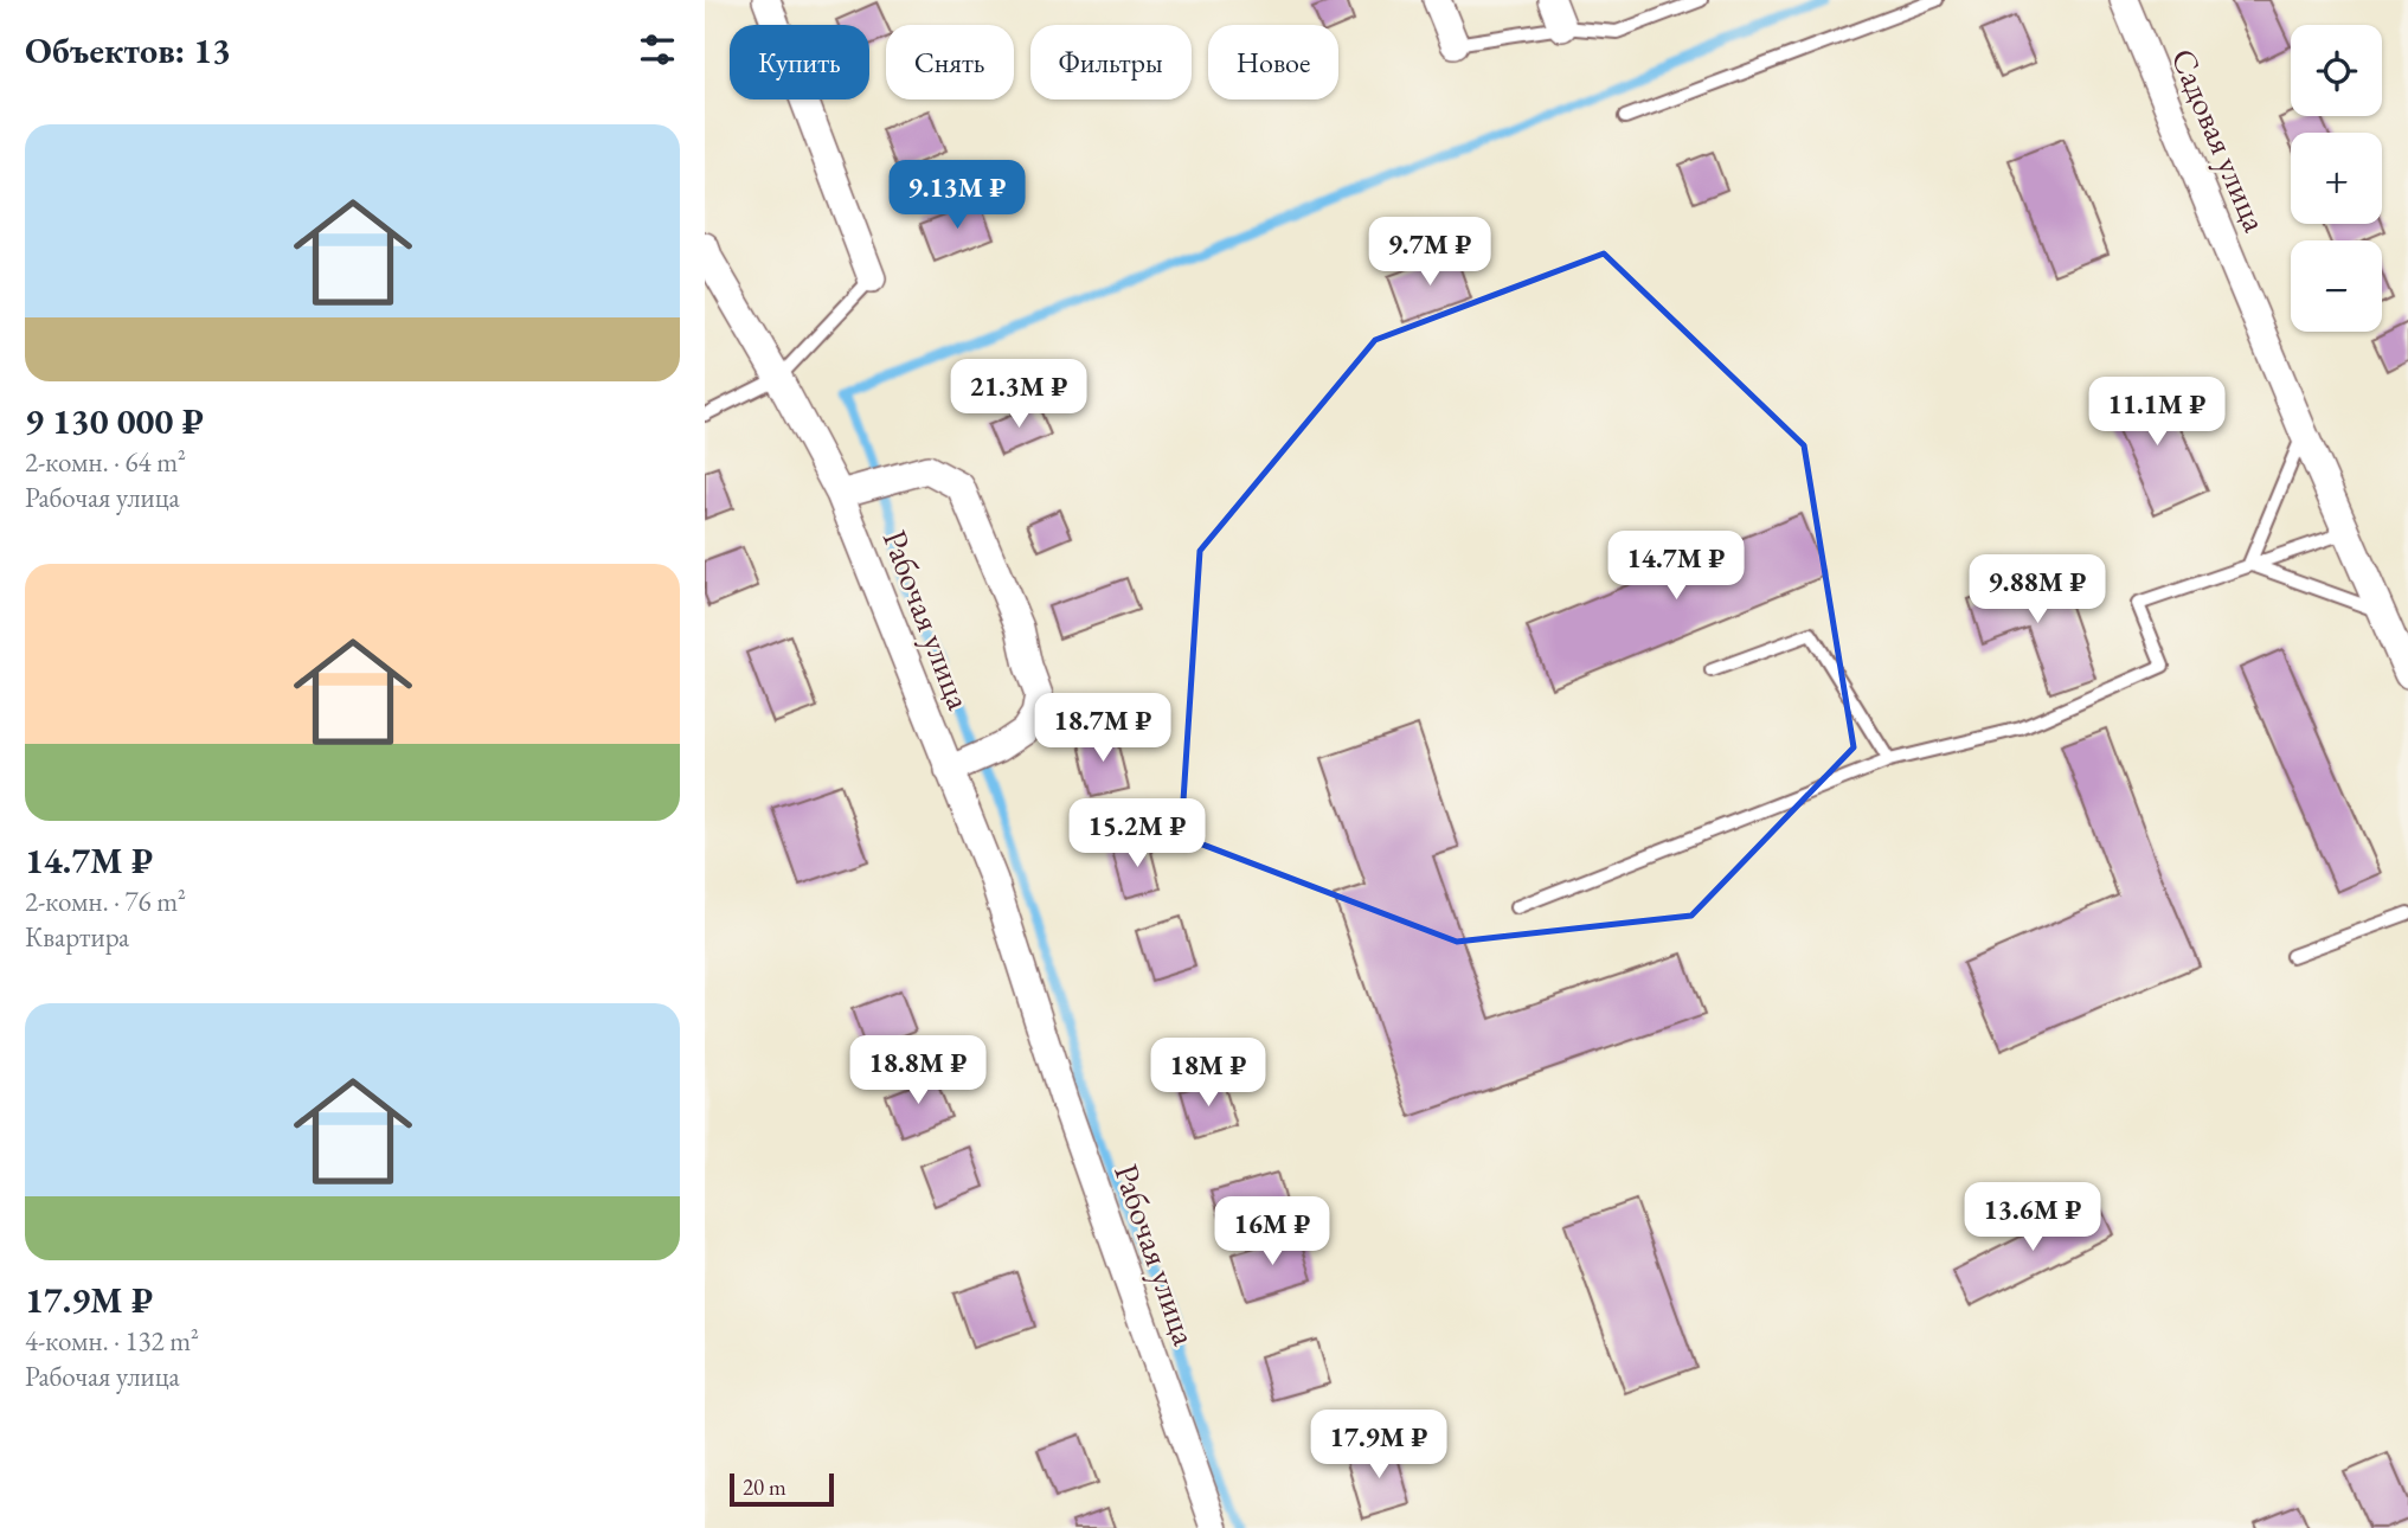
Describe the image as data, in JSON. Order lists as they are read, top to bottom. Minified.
{"streets":{"street":["Садовая улица","Рабочая улица"]},"scale_bar":"20 m","page":{"heading":"Объектов: 13","map_buttons":["+","−"],"chip":["Купить","Снять","Фильтры","Новое"],"list":[{"name":"9 130 000 ₽","note":"2-комн. · 64 m² · Рабочая улица"},{"name":"14.7M ₽","note":"2-комн. · 76 m² · Квартира"},{"name":"17.9M ₽","note":"4-комн. · 132 m² · Рабочая улица"}],"price":["9.13M ₽","9.7M ₽","21.3M ₽","11.1M ₽","14.7M ₽","9.88M ₽","18.7M ₽","15.2M ₽","18.8M ₽","18M ₽","13.6M ₽","16M ₽","17.9M ₽"],"scale":"20 m"}}
